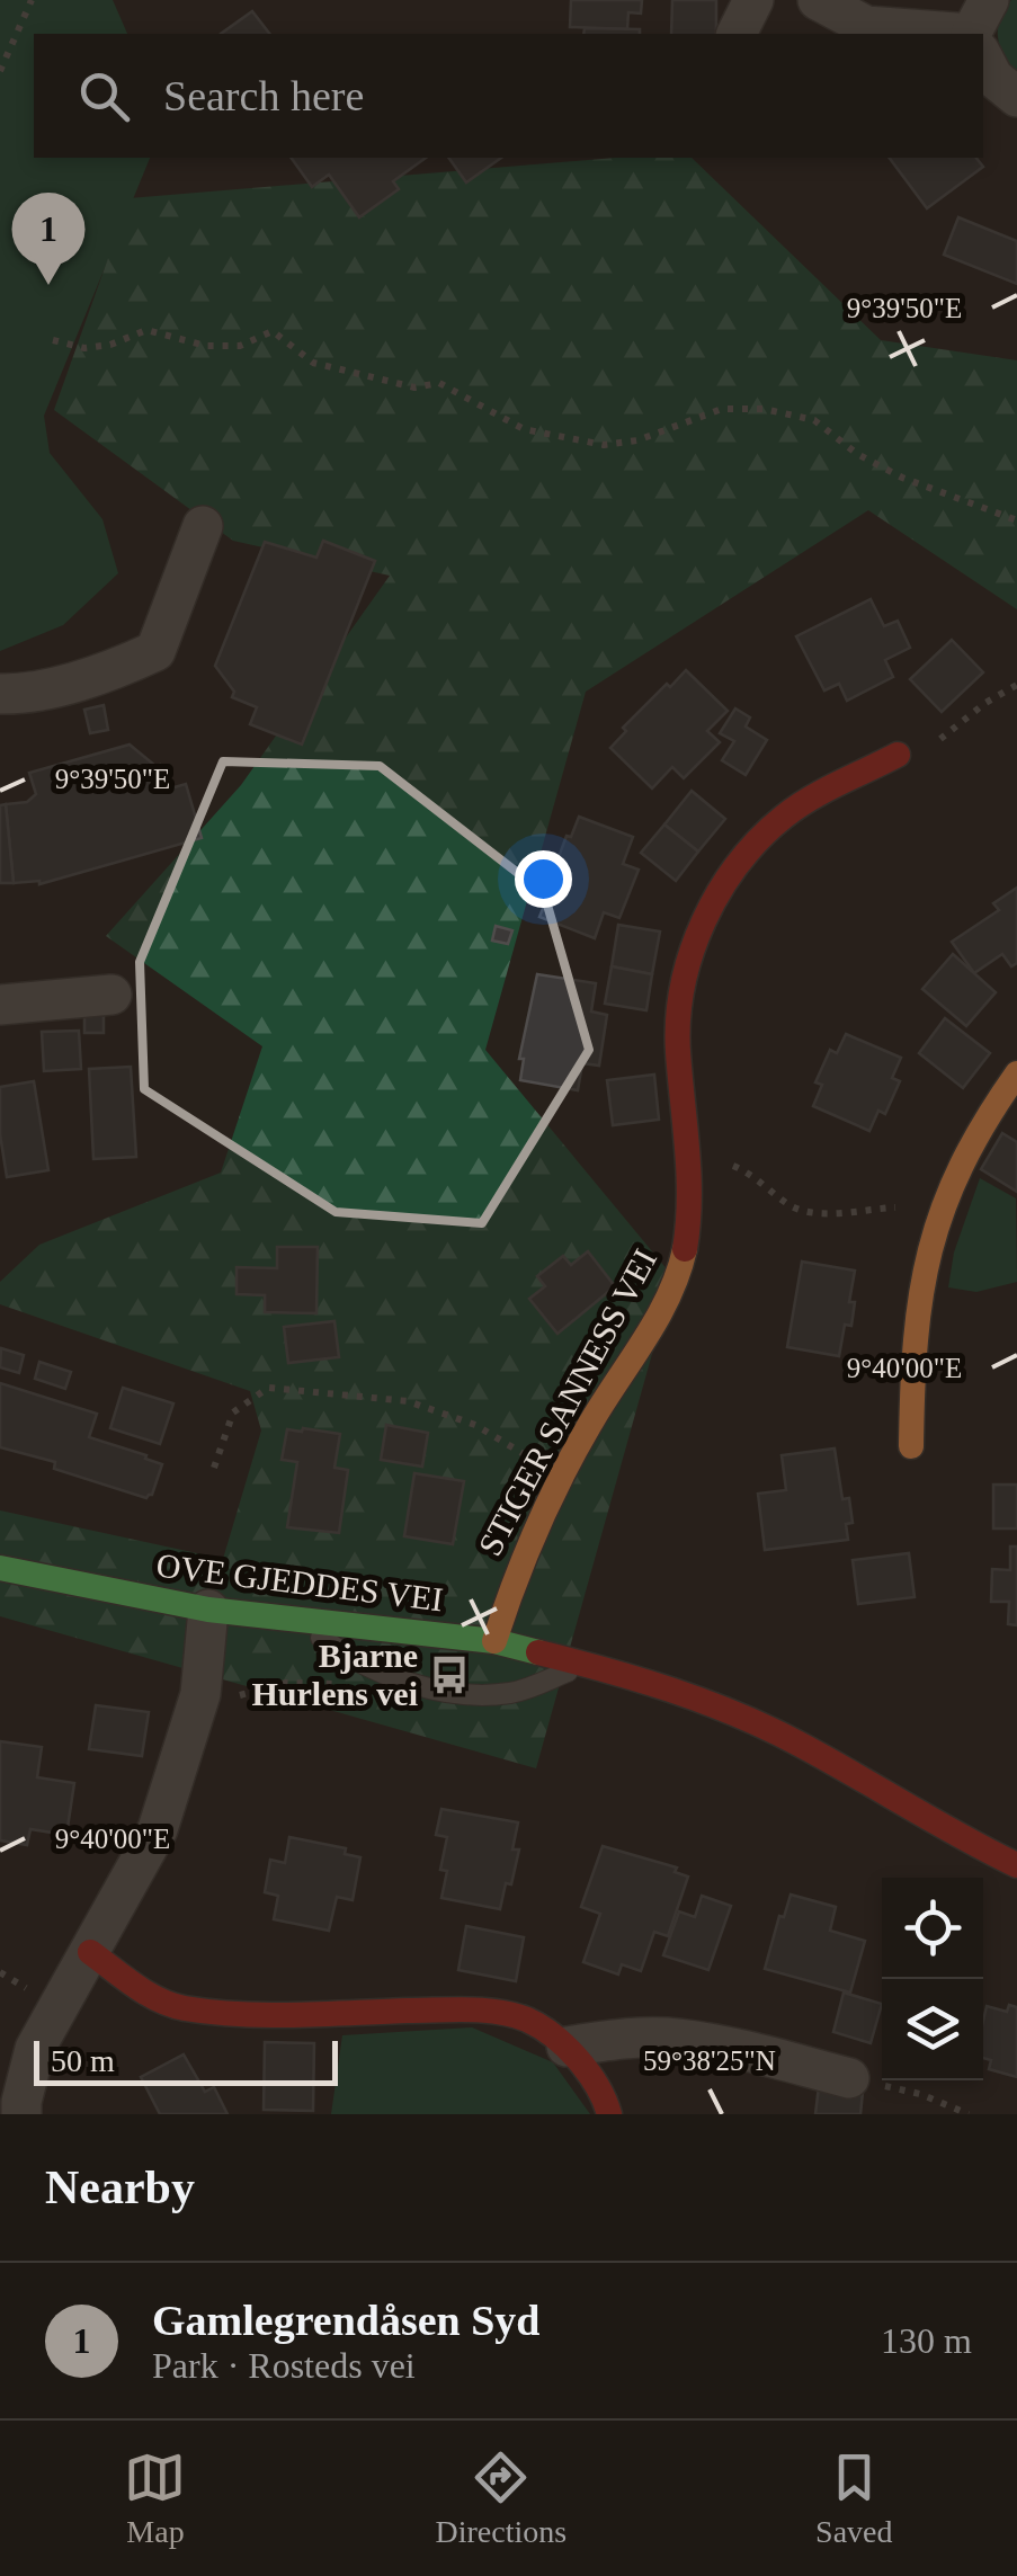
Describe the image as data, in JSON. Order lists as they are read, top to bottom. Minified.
{"streets":{"street":["STIGER SANNESS VEI","OVE GJEDDES VEI"]},"crossings":[["STIGER SANNESS VEI","OVE GJEDDES VEI"]],"places":{"bus stop":["Bjarne Hurlens vei"]},"scale_bar":"50 m","page":{"search":"Search here","pins":"1","scale":"50 m","heading":"Nearby","list":[{"mark":"1","name":"Gamlegrendåsen Syd","note":"Park · Rosteds vei","value":"130 m"}],"nav":["Map","Directions","Saved"]},"coordinates":["9°39'50\"E","9°40'00\"E","59°38'25\"N"]}
